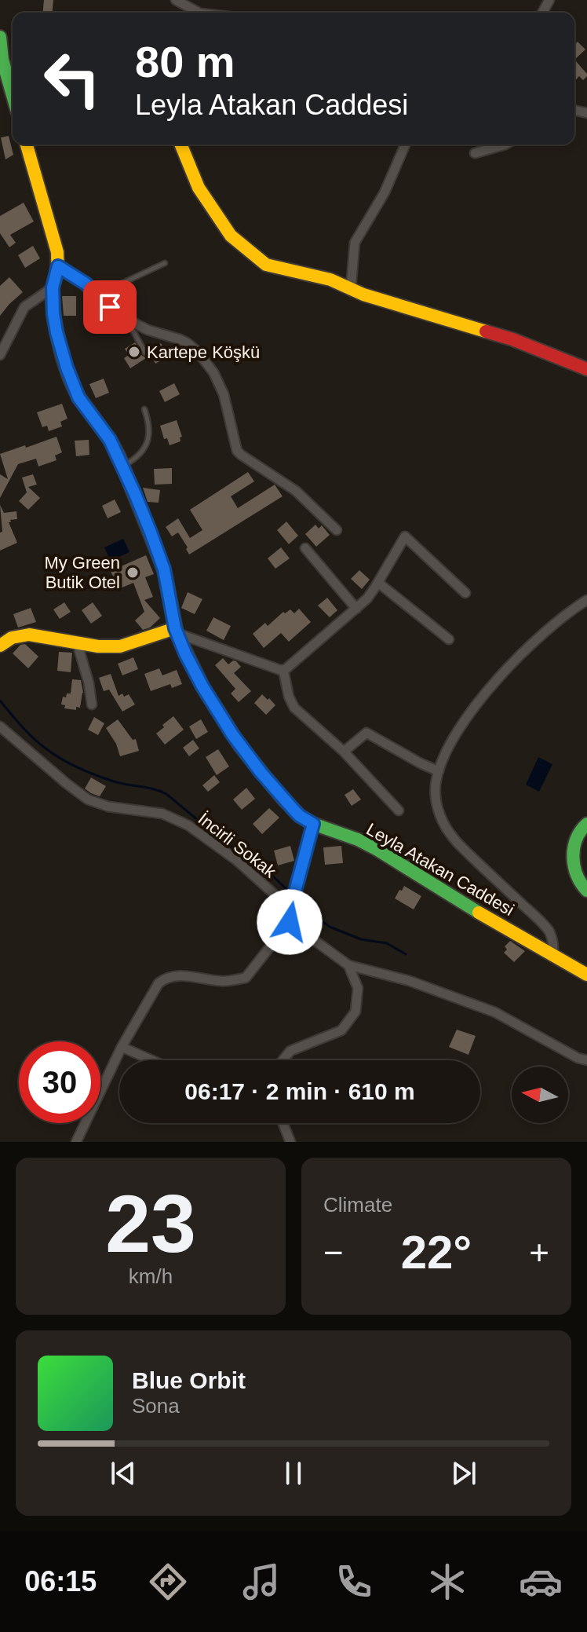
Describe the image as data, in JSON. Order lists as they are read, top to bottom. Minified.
{"streets":{"main road":["Leyla Atakan Caddesi"],"street":["İncirli Sokak"]},"places":["Kartepe Köşkü","My Green Butik Otel"],"north":"left","page":{"turn":["80 m","Leyla Atakan Caddesi"],"limit":"30","trip":"06:17 · 2 min · 610 m","tile":[["23","km/h"],"Climate"],"heat":["−","22°","+"],"song":["Blue Orbit","Sona"],"tabs":"06:15"}}
